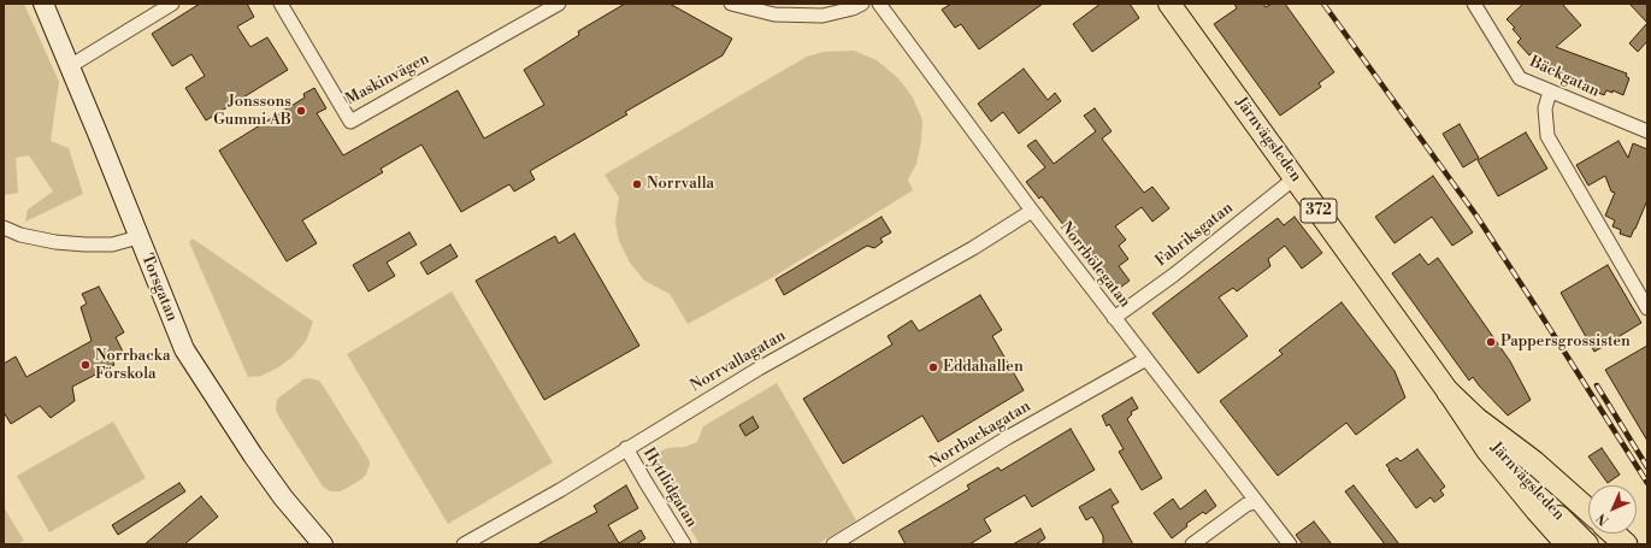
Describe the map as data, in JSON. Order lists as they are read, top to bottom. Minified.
{"streets":{"main road":["Järnvägsleden","372","Torsgatan"],"street":["Bäckgatan","Maskinvägen","Fabriksgatan","Norrbölegatan","Norrvallagatan","Norrbackagatan","Hyttlidgatan"]},"crossings":[["Järnvägsleden","Fabriksgatan"],["Fabriksgatan","Norrbölegatan"],["Norrbölegatan","Norrvallagatan"],["Norrbölegatan","Norrbackagatan"],["Norrvallagatan","Hyttlidgatan"]],"places":["Jonssons Gummi AB","Norrvalla","Pappersgrossisten","Norrbacka Förskola","Eddahallen"],"north":"bottom left"}
